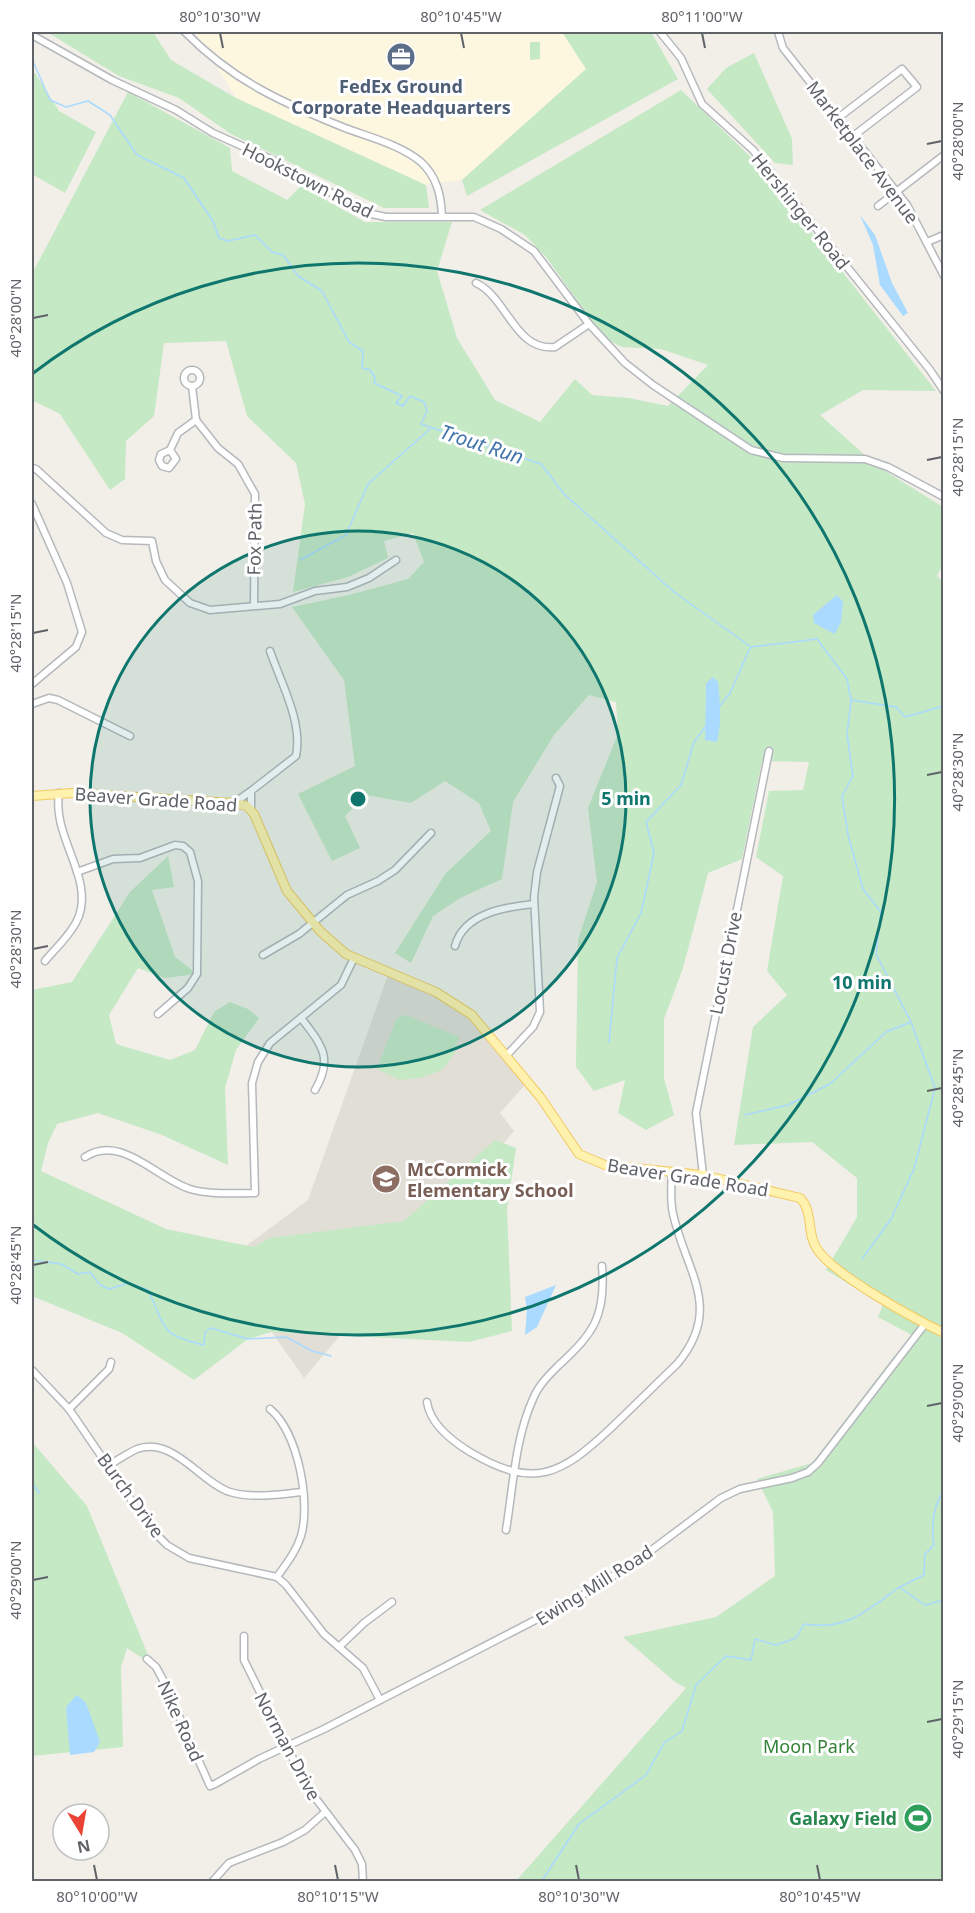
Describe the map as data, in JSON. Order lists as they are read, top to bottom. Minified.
{"streets":{"main road":["Beaver Grade Road"],"street":["Marketplace Avenue","Hookstown Road","Hershinger Road","Fox Path","Locust Drive","Burch Drive","Ewing Mill Road","Nike Road","Norman Drive"]},"crossings":[["Beaver Grade Road","Locust Drive"],["Beaver Grade Road","Ewing Mill Road"],["Ewing Mill Road","Nike Road"],["Ewing Mill Road","Norman Drive"]],"water":["Trout Run"],"parks":["Moon Park"],"places":{"office":["FedEx Ground Corporate Headquarters"],"school or university":["McCormick Elementary School"],"sports":["Galaxy Field"]},"north":"bottom","coordinates":["80°10'30\"W","80°10'45\"W","80°11'00\"W","40°28'00\"N","40°28'15\"N","40°28'30\"N","40°28'45\"N","40°29'00\"N","40°29'15\"N","80°10'00\"W","80°10'15\"W"],"rings":["5 min","10 min"]}
